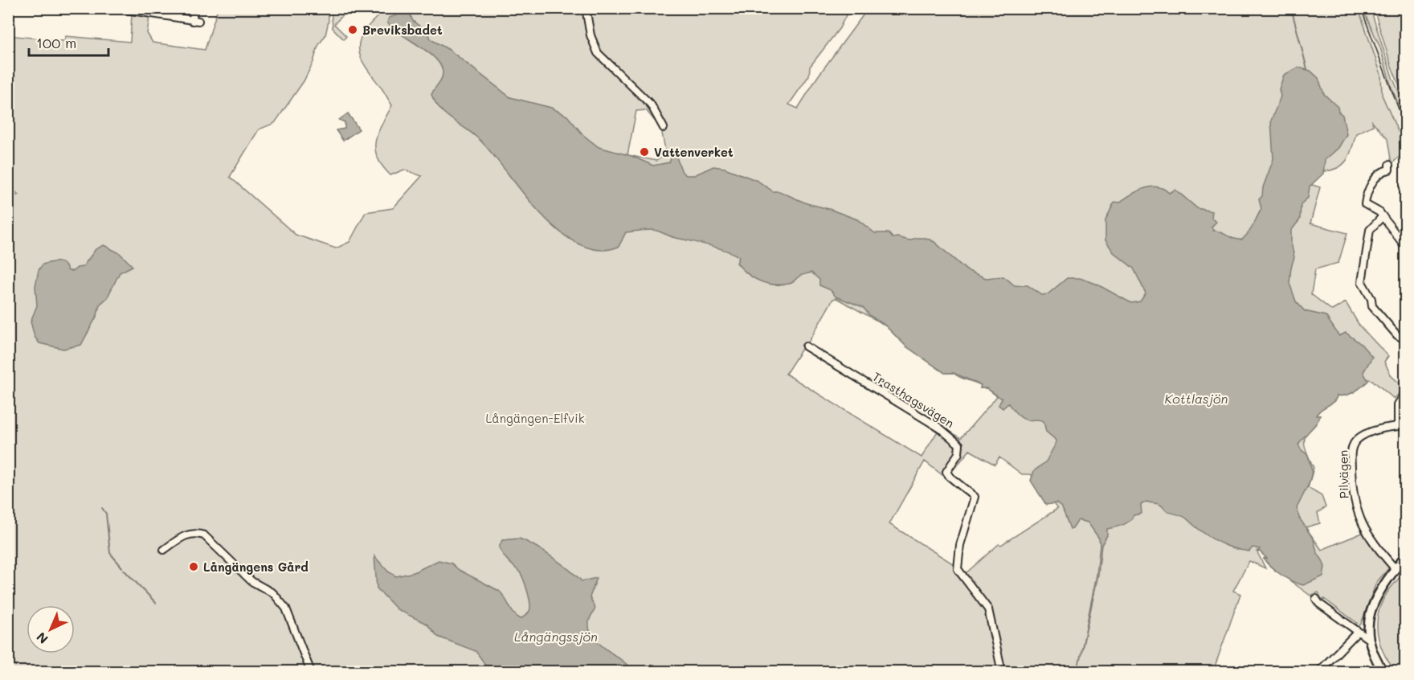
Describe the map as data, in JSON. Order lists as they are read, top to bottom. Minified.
{"streets":{"street":["Trasthagsvägen","Pilvägen"]},"water":["Kottlasjön","Långängssjön"],"parks":["Långängen-Elfvik"],"places":["Breviksbadet","Vattenverket","Långängens Gård"],"scale_bar":"100 m","north":"bottom left"}
